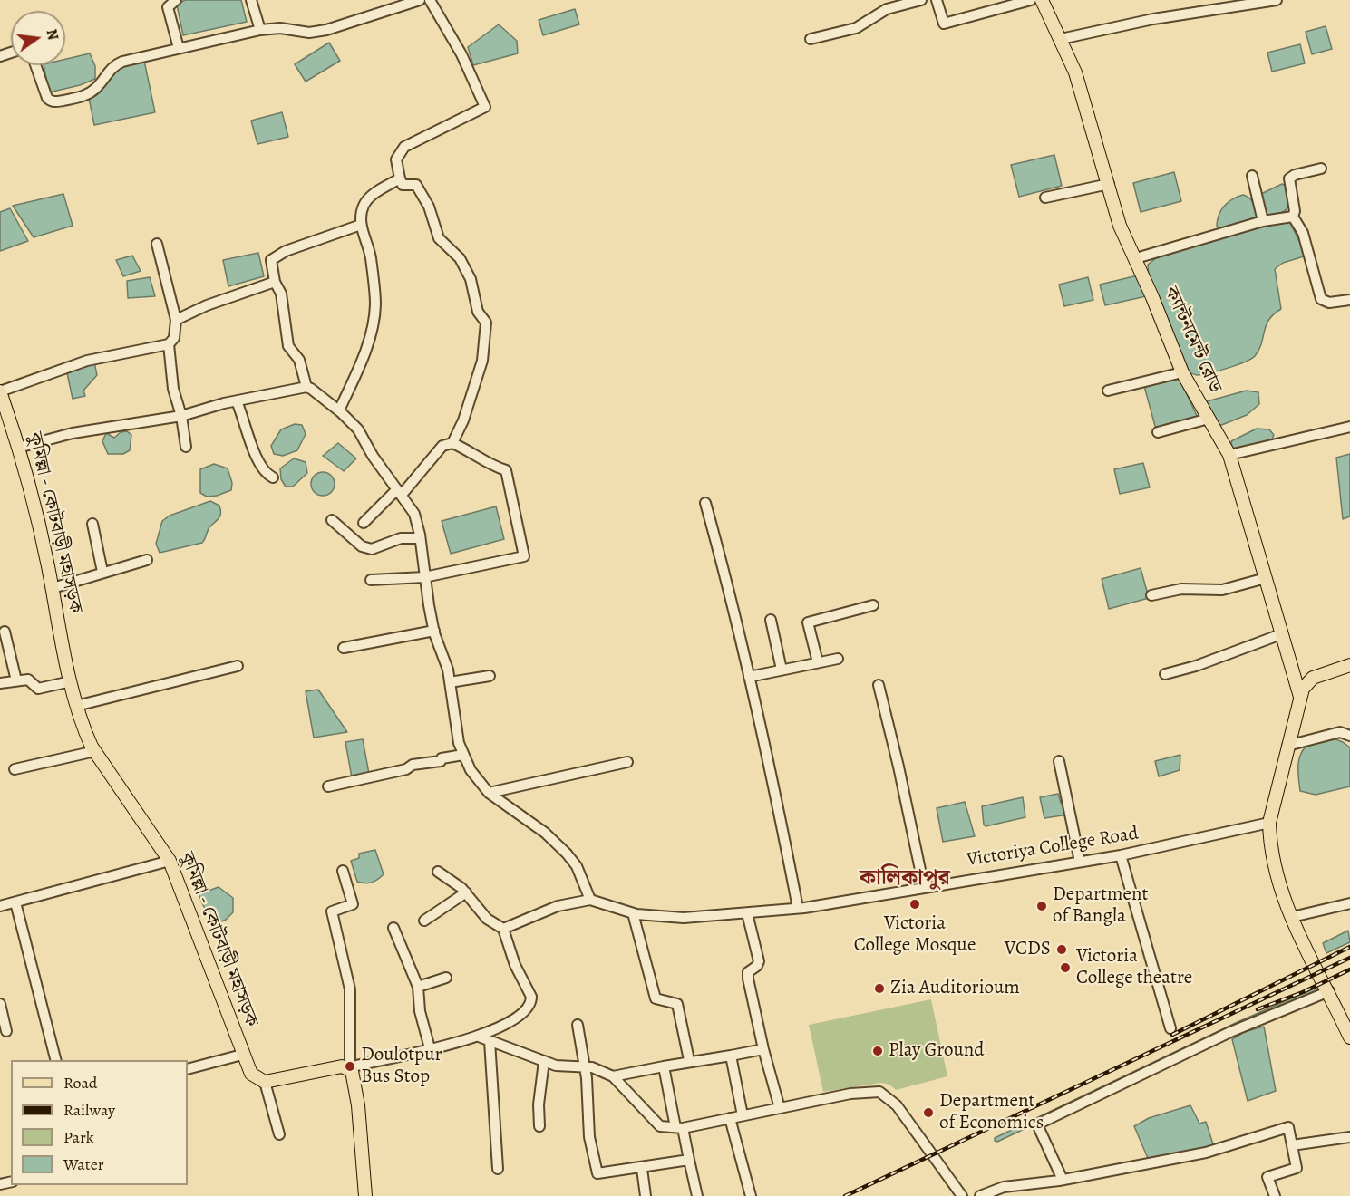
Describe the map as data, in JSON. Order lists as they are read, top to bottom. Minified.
{"streets":{"main road":["ক্যান্টনমেন্ট রোড","কুমিল্লা - কোটবাড়ী মহাসড়ক"],"street":["Victoriya College Road"]},"districts":["কালিকাপুর"],"places":["Victoria College Mosque","Department of Bangla","VCDS","Victoria College theatre","Zia Auditorioum","Play Ground","Doulotpur Bus Stop","Department of Economics"],"legend":["Road","Railway","Park","Water"],"north":"right"}
